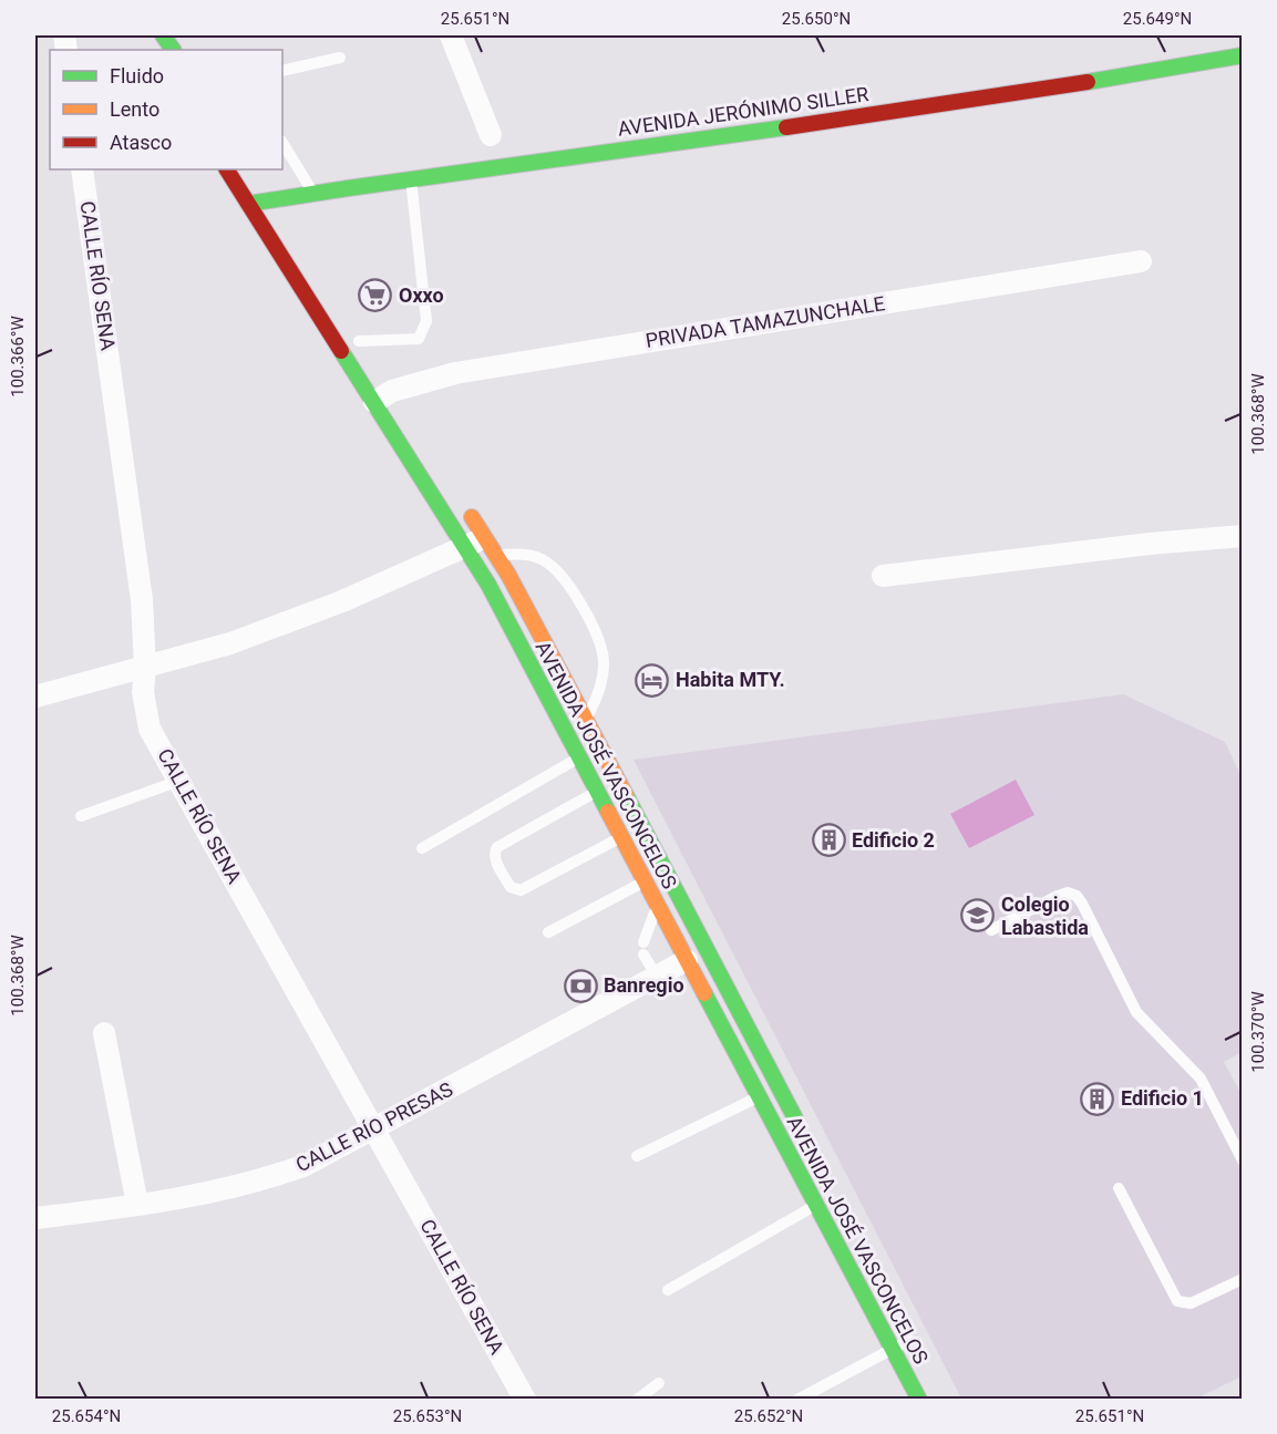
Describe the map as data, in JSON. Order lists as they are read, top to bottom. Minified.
{"streets":{"main road":["AVENIDA JERÓNIMO SILLER","AVENIDA JOSÉ VASCONCELOS"],"street":["CALLE RÍO SENA","PRIVADA TAMAZUNCHALE","CALLE RÍO PRESAS"]},"crossings":[["AVENIDA JERÓNIMO SILLER","AVENIDA JOSÉ VASCONCELOS"],["CALLE RÍO SENA","CALLE RÍO PRESAS"],["PRIVADA TAMAZUNCHALE","AVENIDA JOSÉ VASCONCELOS"],["AVENIDA JOSÉ VASCONCELOS","CALLE RÍO PRESAS"]],"places":{"supermarket":["Oxxo"],"hotel":["Habita MTY."],"building":["Edificio 2","Edificio 1"],"school or university":["Colegio Labastida"],"bank":["Banregio"]},"legend":["Fluido","Lento","Atasco"],"coordinates":["25.651°N","25.650°N","25.649°N","100.366°W","100.368°W","100.370°W","25.654°N","25.653°N","25.652°N"]}
